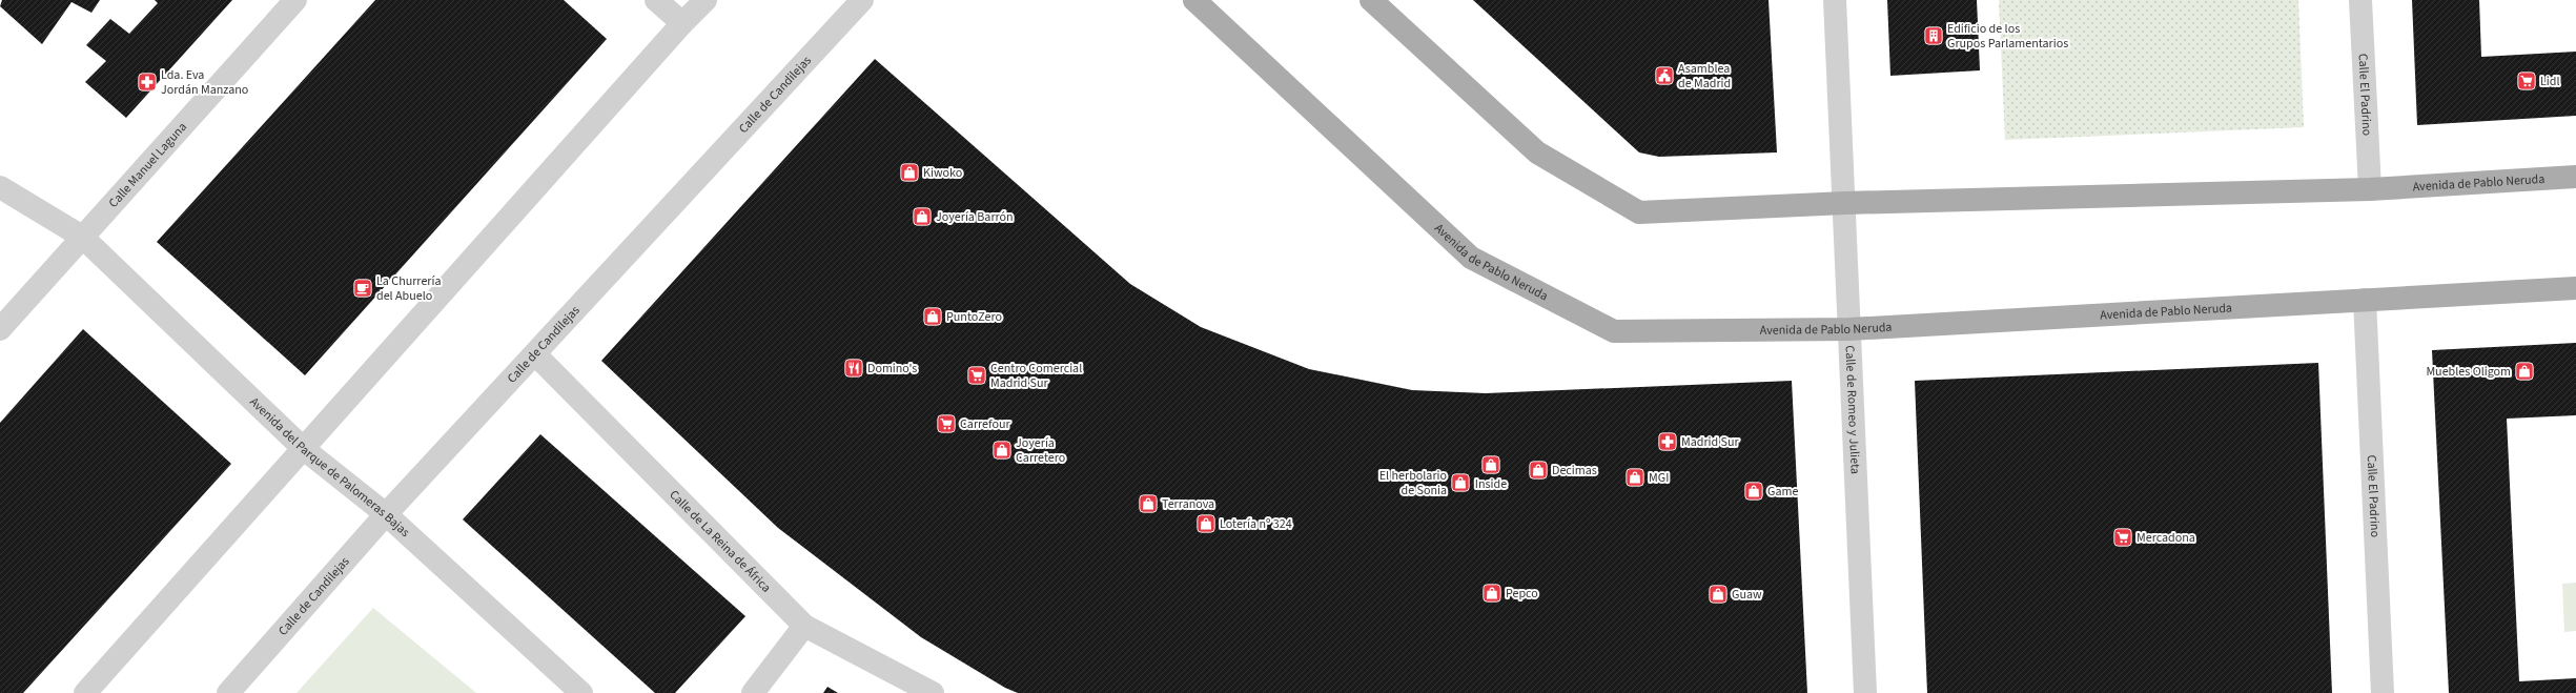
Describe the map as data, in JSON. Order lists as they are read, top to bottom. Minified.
{"streets":{"main road":["Avenida de Pablo Neruda"],"street":["Calle de Candilejas","Calle El Padrino","Calle Manuel Laguna","Calle de Romeo y Julieta","Avenida del Parque de Palomeras Bajas","Calle de La Reina de África"]},"crossings":[["Calle de Candilejas","Avenida del Parque de Palomeras Bajas"],["Calle de Candilejas","Calle de La Reina de África"],["Calle El Padrino","Avenida de Pablo Neruda"],["Calle Manuel Laguna","Avenida del Parque de Palomeras Bajas"],["Avenida de Pablo Neruda","Calle de Romeo y Julieta"]],"places":{"building":["Edificio de los Grupos Parlamentarios"],"public building":["Asamblea de Madrid"],"supermarket":["Lidl","Centro Comercial Madrid Sur","Carrefour","Mercadona"],"pharmacy":["Lda. Eva Jordán Manzano","Madrid Sur"],"shop":["Kiwoko","Joyería Barrón","PuntoZero","Muebles Oligom","Joyería Carretero","Inside","Decimas","MGI","El herbolario de Sonia","Game","Terranova","Lotería nº 324","Pepco","Guaw"],"cafe":["La Churrería del Abuelo"],"restaurant":["Domino's"]}}
